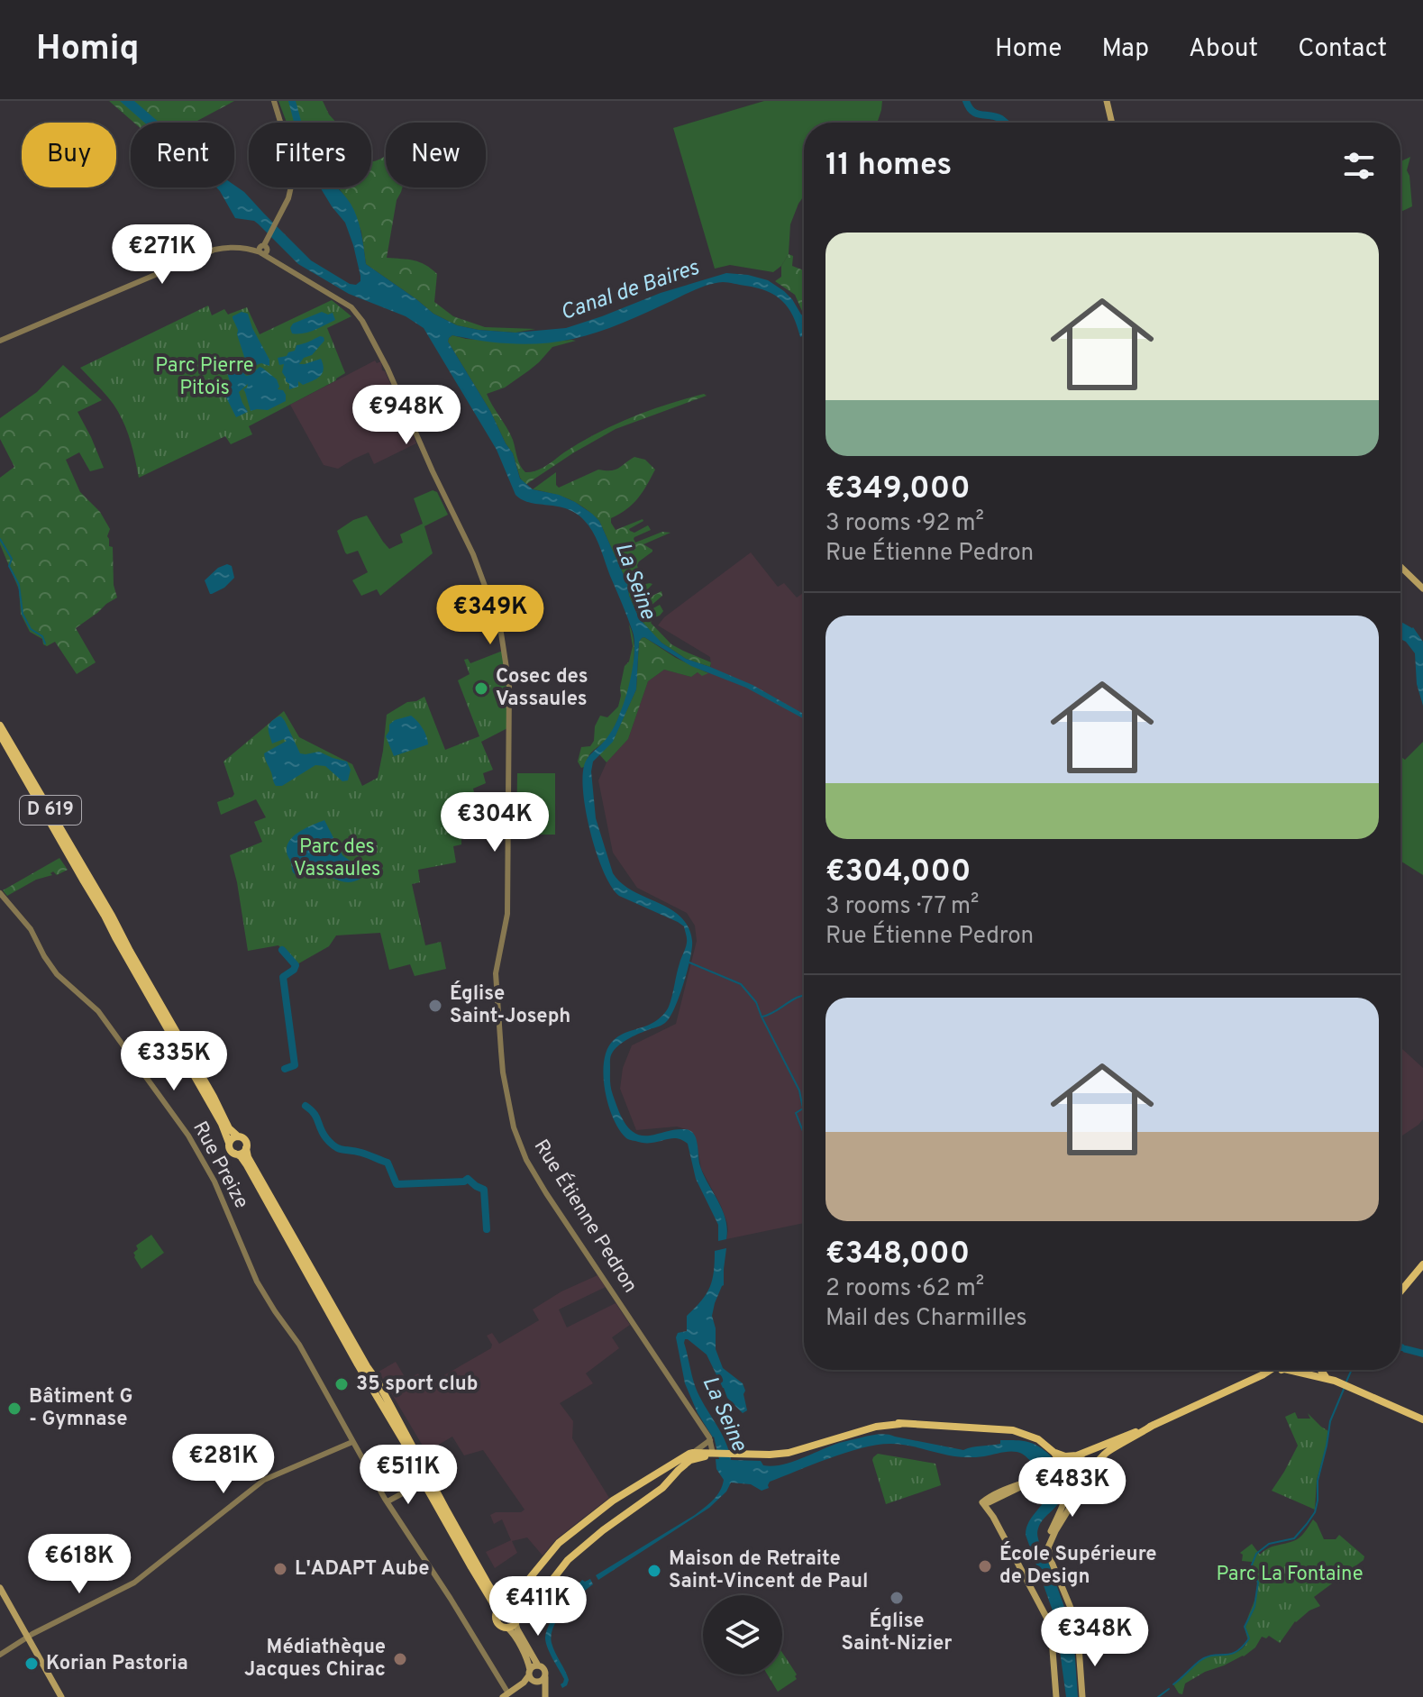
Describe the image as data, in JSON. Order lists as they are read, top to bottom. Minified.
{"streets":{"main road":["D 619"],"street":["Rue Preize","Rue Étienne Pedron"]},"water":["Canal de Baires","La Seine"],"parks":["Parc Pierre Pitois","Parc des Vassaules","Parc La Fontaine"],"places":["Cosec des Vassaules","Église Saint-Joseph","35 sport club","Bâtiment G - Gymnase","École Supérieure de Design","L'ADAPT Aube","Maison de Retraite Saint-Vincent de Paul","Église Saint-Nizier","Médiathèque Jacques Chirac","Korian Pastoria"],"page":{"header":"Homiq","nav":["Home","Map","About","Contact"],"chip":["Buy","Rent","Filters","New"],"heading":"11 homes","list":[{"name":"€349,000","note":"3 rooms · 92 m² · Rue Étienne Pedron"},{"name":"€304,000","note":"3 rooms · 77 m² · Rue Étienne Pedron"},{"name":"€348,000","note":"2 rooms · 62 m² · Mail des Charmilles"}],"price":["€271K","€948K","€349K","€304K","€335K","€281K","€511K","€483K","€618K","€411K","€348K"]}}
